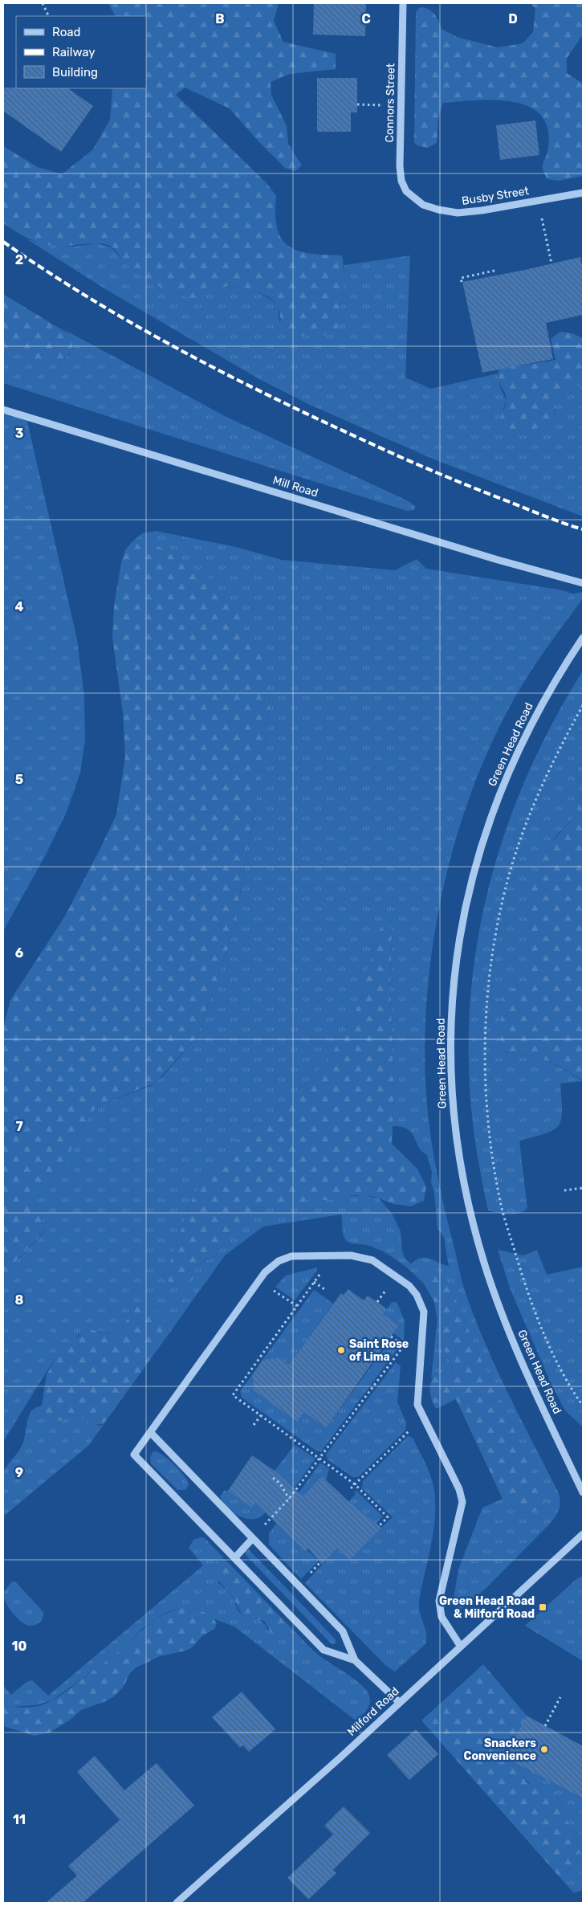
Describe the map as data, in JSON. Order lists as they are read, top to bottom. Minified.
{"streets":{"street":["Connors Street","Busby Street","Mill Road","Green Head Road","Milford Road"]},"crossings":[["Connors Street","Busby Street"]],"places":{"other":["Saint Rose of Lima","Snackers Convenience"],"transit":["Green Head Road & Milford Road"]},"legend":["Road","Railway","Building"],"grid":{"columns":["B","C","D"],"rows":["2","3","4","5","6","7","8","9","10","11"]}}
